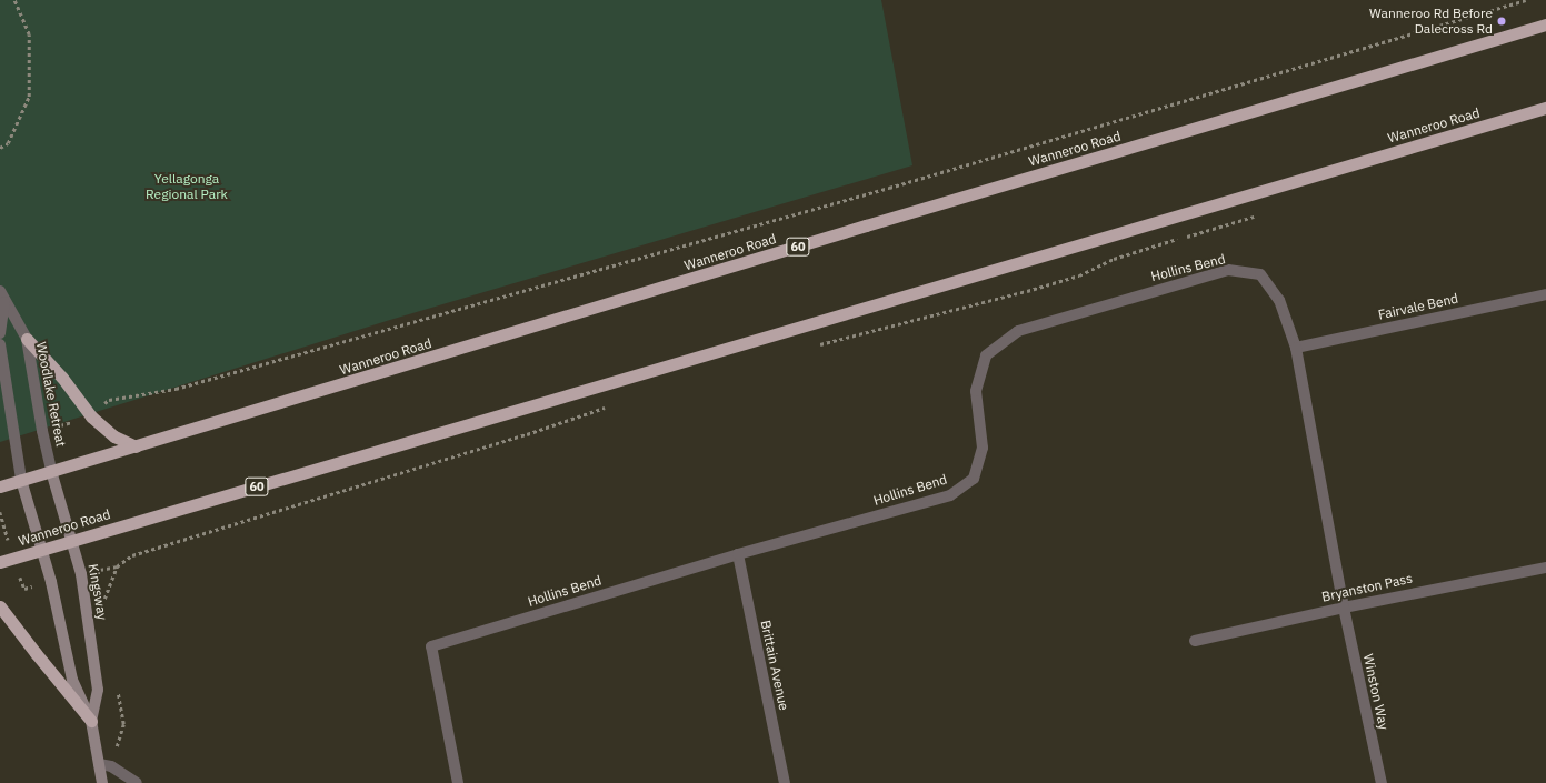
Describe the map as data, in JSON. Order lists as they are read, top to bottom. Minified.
{"streets":{"highway":["Wanneroo Road","60"],"main road":["Kingsway"],"street":["Hollins Bend","Fairvale Bend","Woodlake Retreat","Bryanston Pass","Brittain Avenue","Winston Way"]},"crossings":[["Wanneroo Road","Woodlake Retreat"],["Wanneroo Road","Kingsway"],["Hollins Bend","Fairvale Bend"],["Hollins Bend","Bryanston Pass"],["Hollins Bend","Brittain Avenue"],["Hollins Bend","Winston Way"],["Woodlake Retreat","Kingsway"],["Bryanston Pass","Winston Way"]],"parks":["Yellagonga Regional Park"],"places":["Wanneroo Rd Before Dalecross Rd"]}
